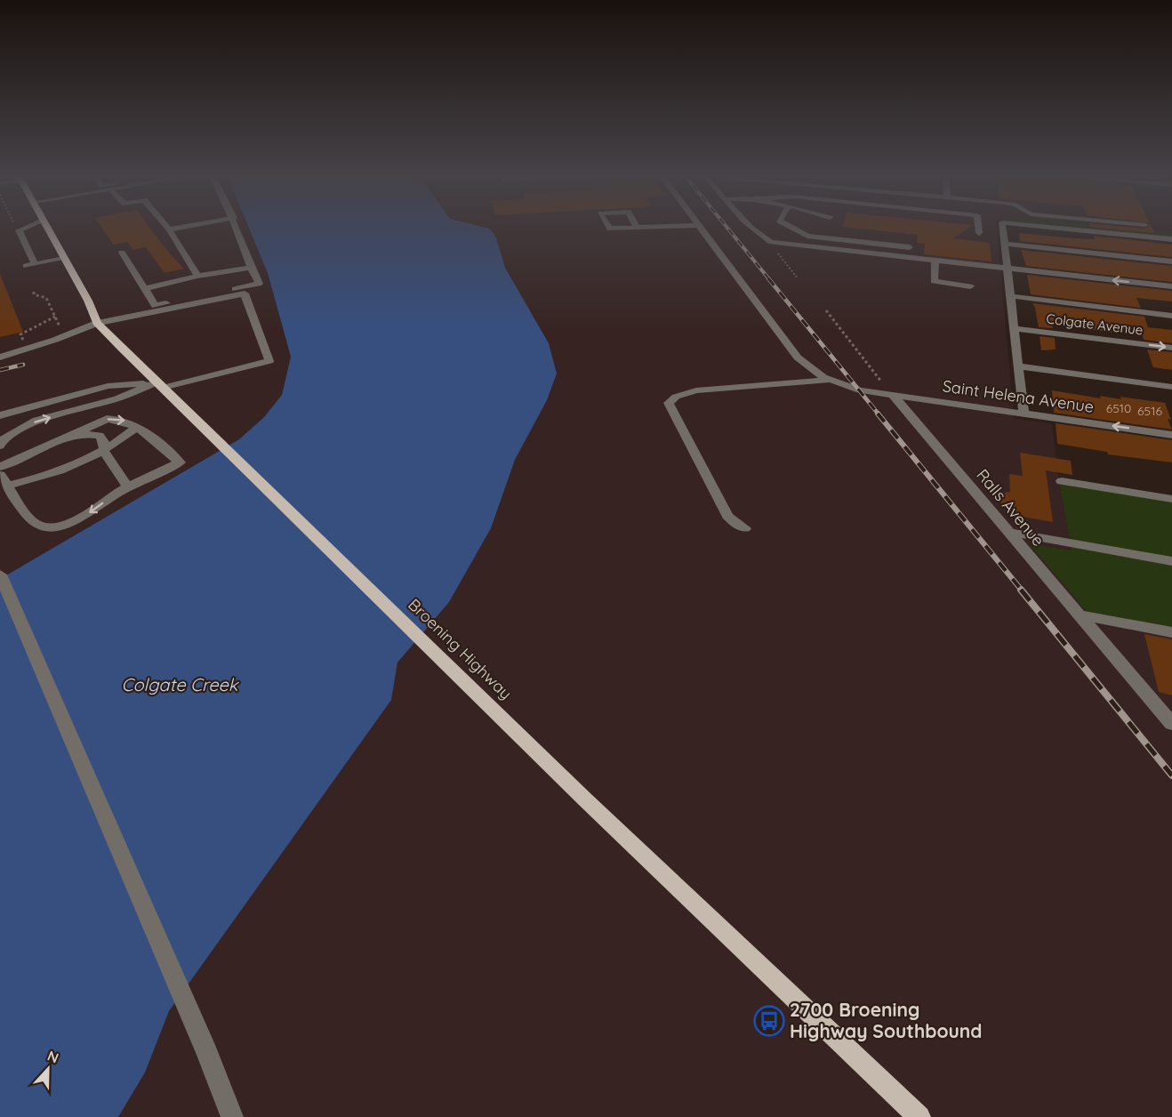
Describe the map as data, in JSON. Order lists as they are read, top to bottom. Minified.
{"streets":{"main road":["Broening Highway"],"street":["Colgate Avenue","Saint Helena Avenue","Ralls Avenue"]},"crossings":[["Saint Helena Avenue","Ralls Avenue"]],"water":["Colgate Creek"],"places":{"bus stop":["2700 Broening Highway Southbound"]},"house_numbers":["6510","6516"],"north":"top"}
